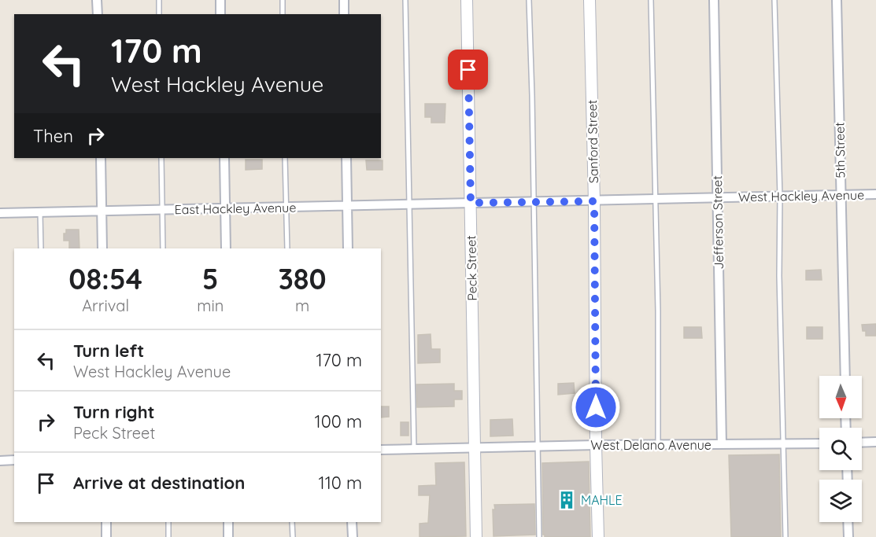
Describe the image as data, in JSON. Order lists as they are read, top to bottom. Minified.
{"streets":{"street":["Sanford Street","5th Street","West Hackley Avenue","East Hackley Avenue","Jefferson Street","Peck Street","West Delano Avenue"]},"crossings":[["Sanford Street","West Hackley Avenue"],["Sanford Street","West Delano Avenue"],["5th Street","West Hackley Avenue"],["West Hackley Avenue","East Hackley Avenue"],["West Hackley Avenue","Jefferson Street"],["West Hackley Avenue","Peck Street"],["East Hackley Avenue","Peck Street"],["Jefferson Street","West Delano Avenue"],["Peck Street","West Delano Avenue"]],"places":{"building":["MAHLE"]},"north":"bottom","page":{"turn":["170 m","West Hackley Avenue"],"then":"Then","eta":["08:54","Arrival","5","min","380","m"],"list":[{"name":"Turn left","note":"West Hackley Avenue","value":"170 m"},{"name":"Turn right","note":"Peck Street","value":"100 m"},{"name":"Arrive at destination","value":"110 m"}]}}
